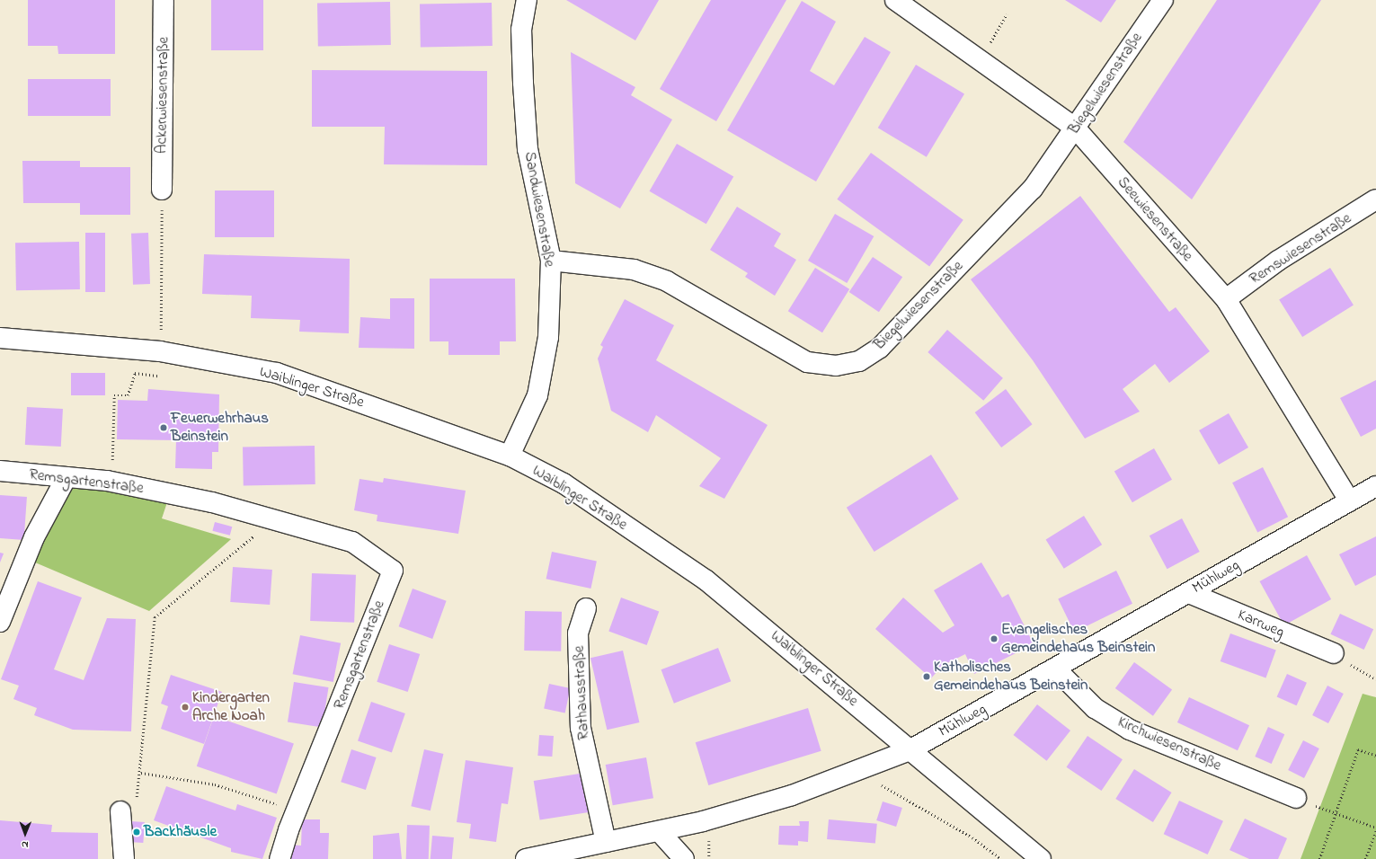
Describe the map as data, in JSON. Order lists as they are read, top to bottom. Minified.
{"streets":{"street":["Biegelwiesenstraße","Ackerwiesenstraße","Sandwiesenstraße","Seewiesenstraße","Remswiesenstraße","Waiblinger Straße","Remsgartenstraße","Mühlweg","Karrweg","Rathausstraße","Kirchwiesenstraße"]},"crossings":[["Biegelwiesenstraße","Sandwiesenstraße"],["Biegelwiesenstraße","Seewiesenstraße"],["Sandwiesenstraße","Waiblinger Straße"],["Seewiesenstraße","Remswiesenstraße"],["Seewiesenstraße","Mühlweg"],["Waiblinger Straße","Mühlweg"],["Mühlweg","Karrweg"],["Mühlweg","Kirchwiesenstraße"]],"places":["Feuerwehrhaus Beinstein","Evangelisches Gemeindehaus Beinstein","Katholisches Gemeindehaus Beinstein","Kindergarten Arche Noah","Backhäusle"],"north":"bottom"}
